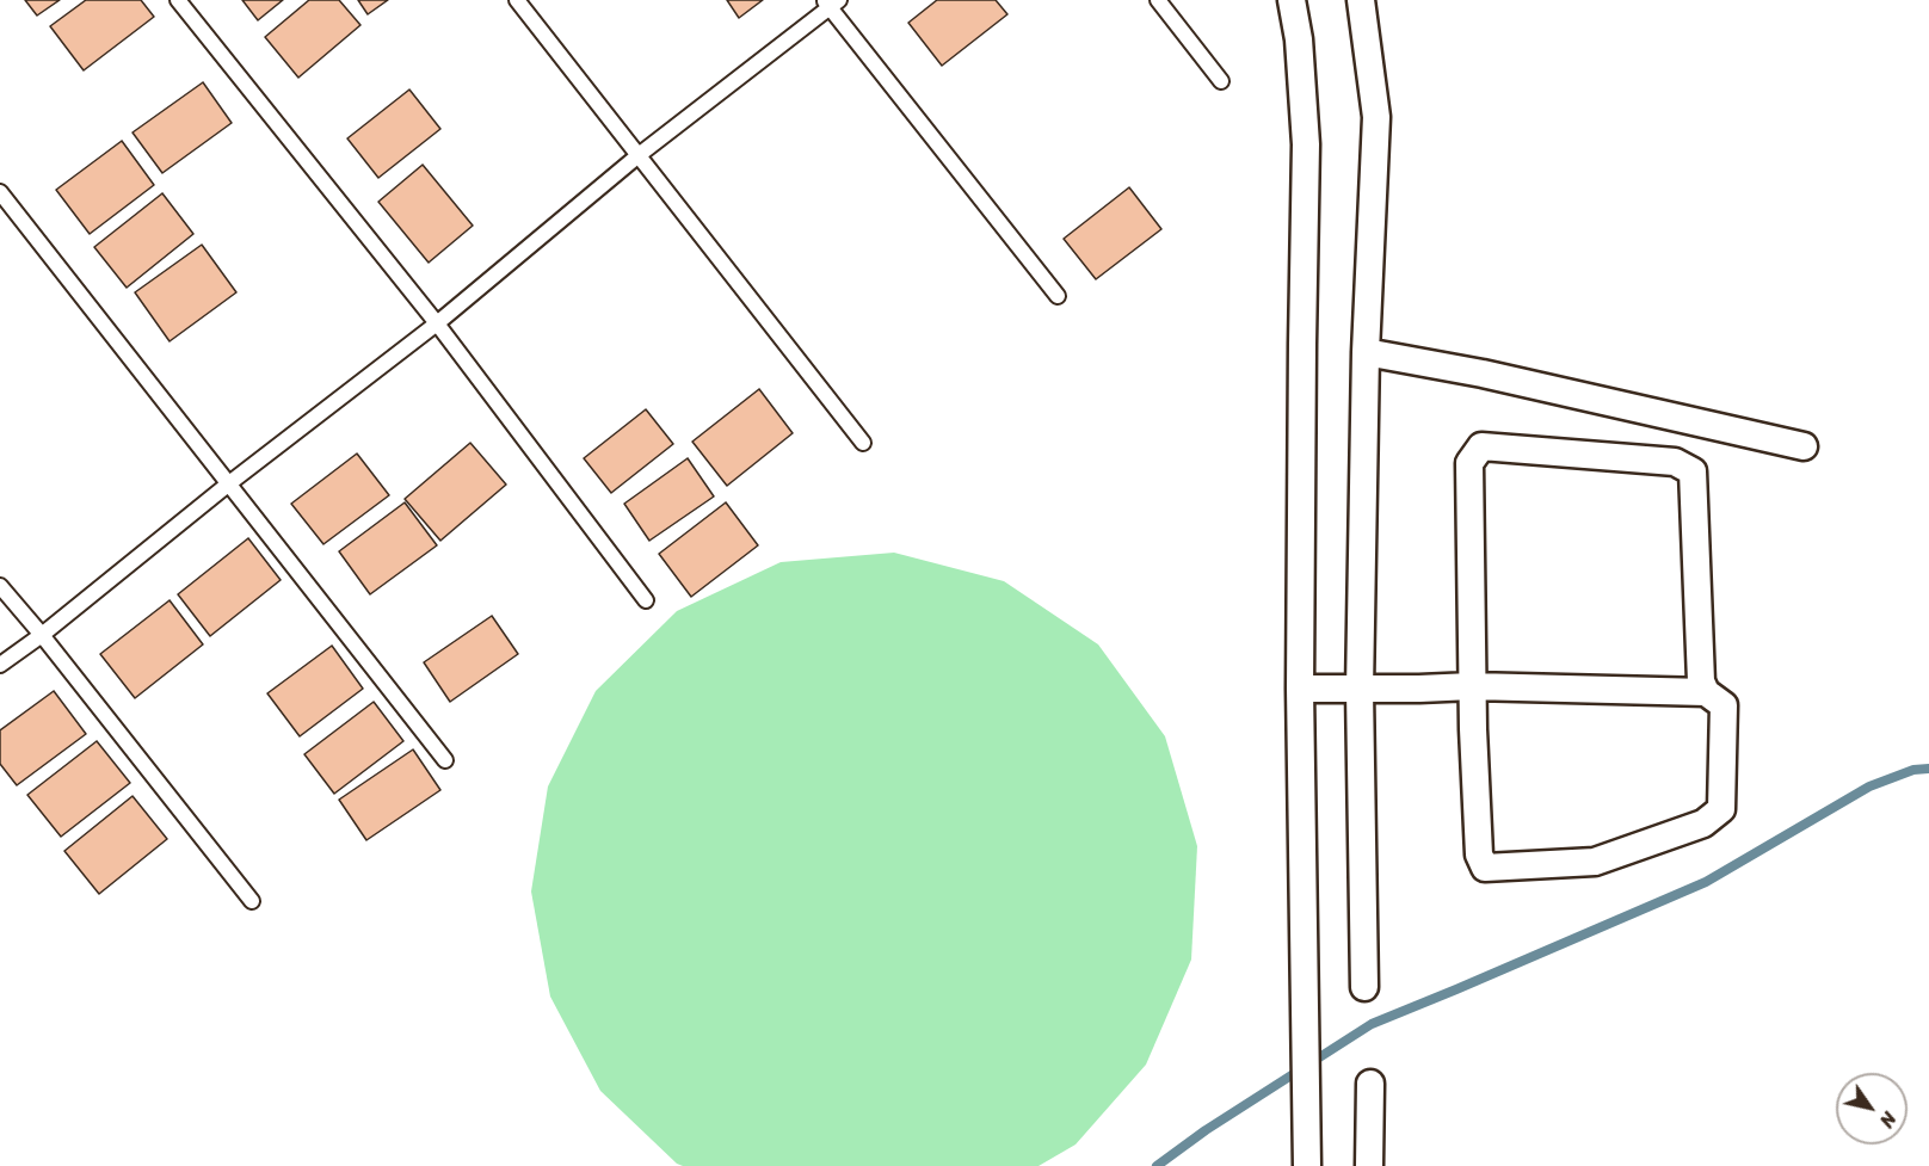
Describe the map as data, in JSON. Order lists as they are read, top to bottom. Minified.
{"north":"bottom right"}
